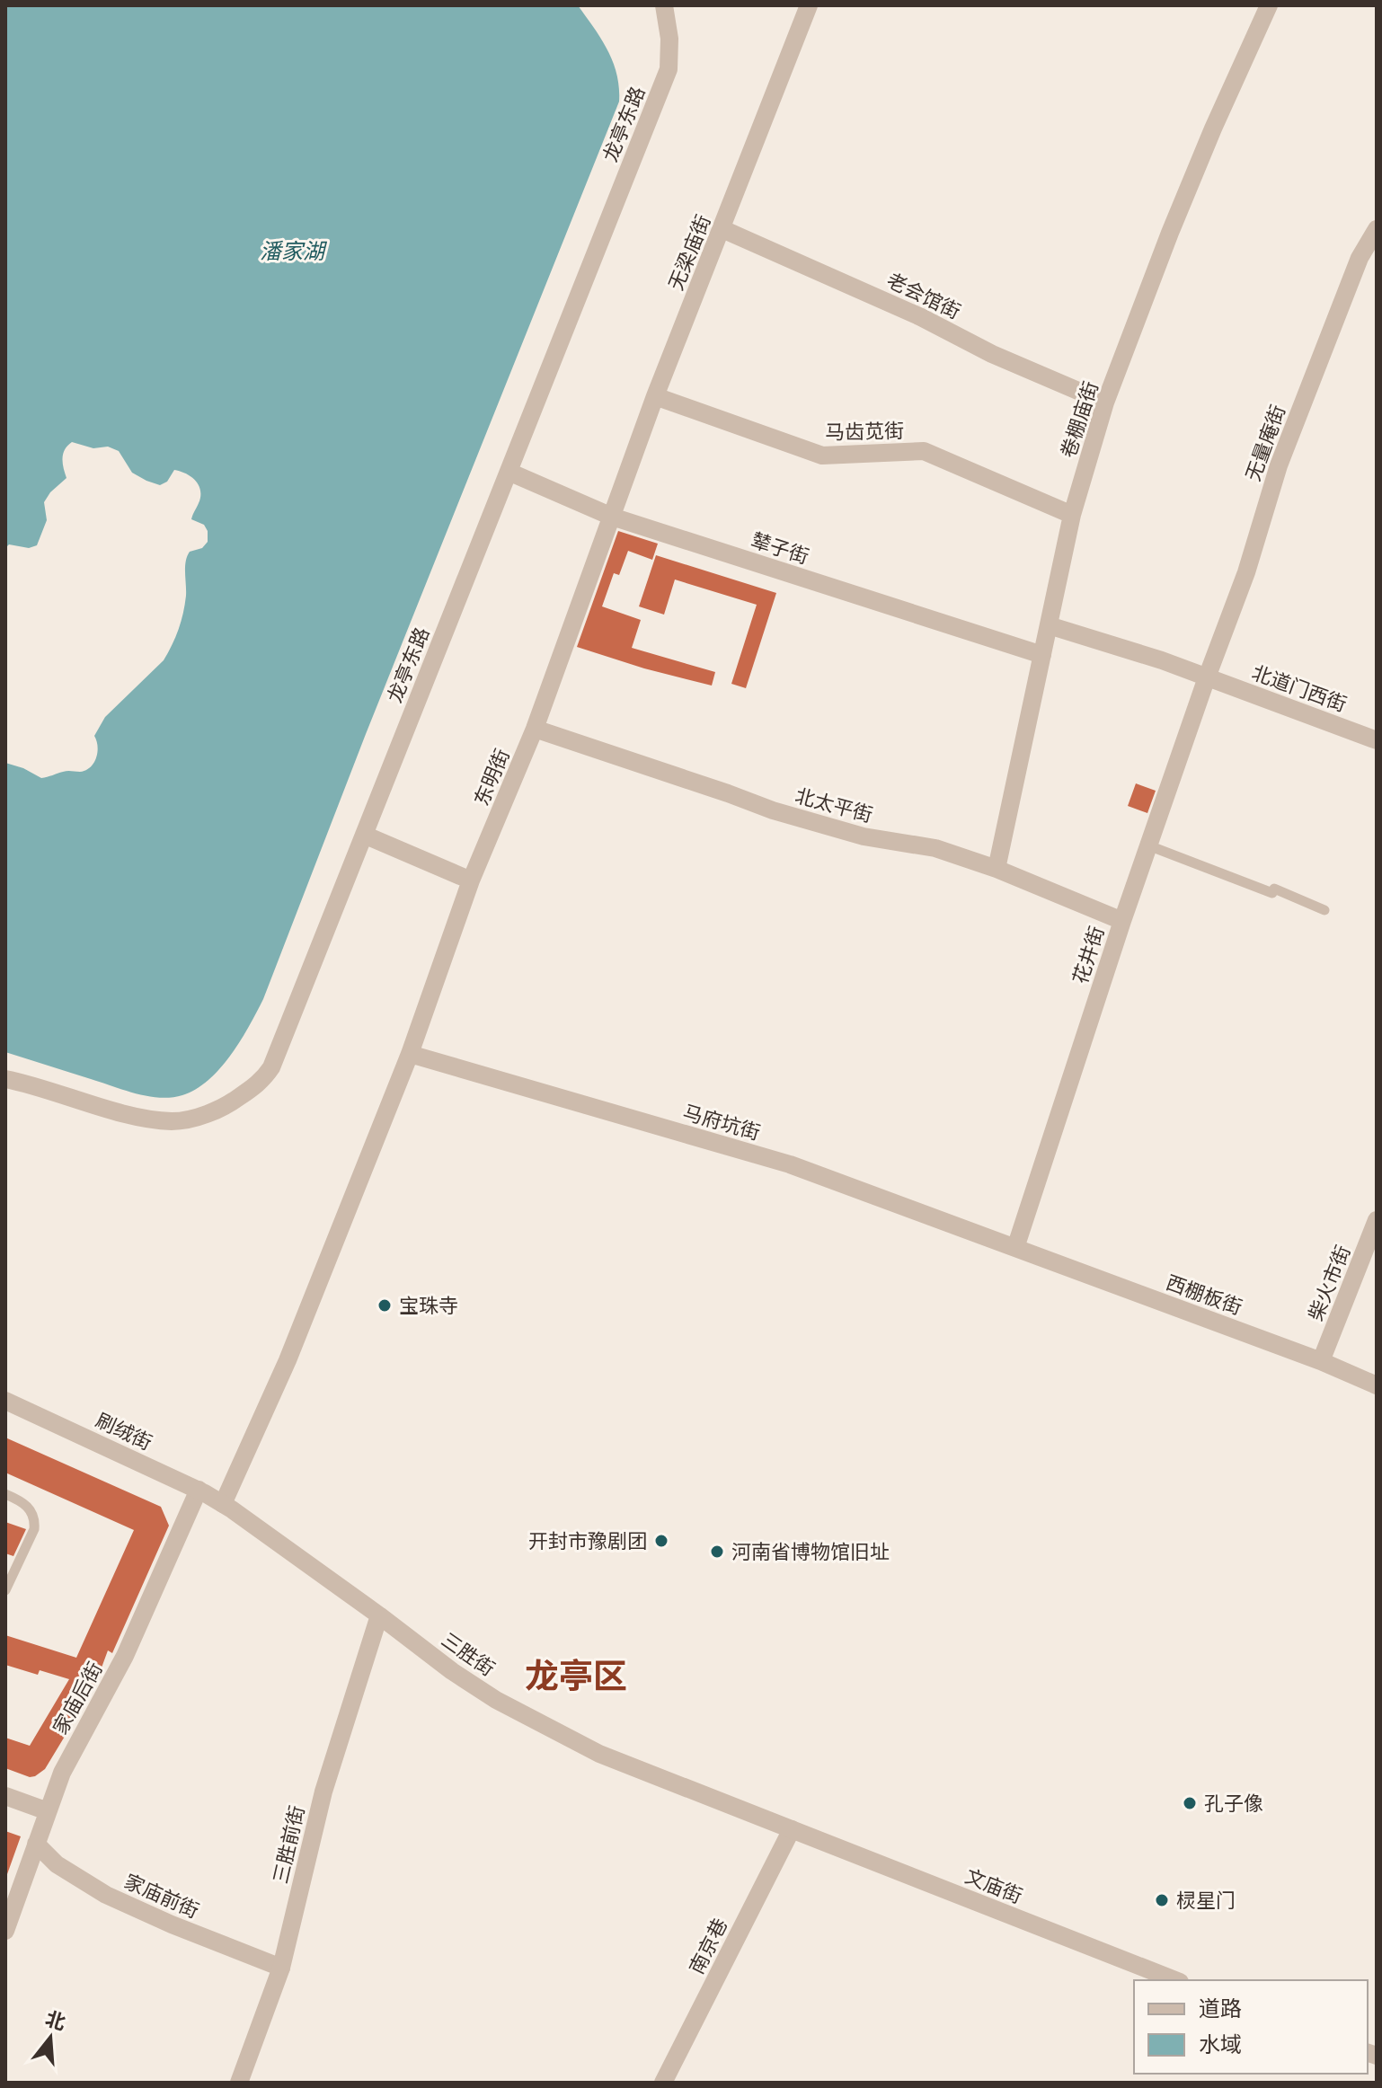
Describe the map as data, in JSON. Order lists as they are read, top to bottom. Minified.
{"streets":{"street":["龙亭东路","无梁庙街","老会馆街","卷棚庙街","马齿苋街","无量庵街","辇子街","北道门西街","东明街","北太平街","花井街","马府坑街","柴火市街","西棚板街","刷绒街","三胜街","家庙后街","三胜前街","文庙街","家庙前街","南京巷"]},"crossings":[["龙亭东路","辇子街"],["无梁庙街","老会馆街"],["无梁庙街","马齿苋街"],["无梁庙街","辇子街"],["无梁庙街","东明街"],["老会馆街","卷棚庙街"],["卷棚庙街","马齿苋街"],["卷棚庙街","辇子街"],["卷棚庙街","北道门西街"],["卷棚庙街","北太平街"],["无量庵街","北道门西街"],["无量庵街","花井街"],["辇子街","东明街"],["北道门西街","花井街"],["东明街","北太平街"],["东明街","马府坑街"],["东明街","刷绒街"],["东明街","三胜街"],["北太平街","花井街"],["花井街","马府坑街"],["花井街","西棚板街"],["马府坑街","西棚板街"],["柴火市街","西棚板街"],["刷绒街","三胜街"],["刷绒街","家庙后街"],["三胜街","三胜前街"],["三胜街","文庙街"],["三胜街","南京巷"],["家庙后街","家庙前街"],["三胜前街","家庙前街"],["文庙街","南京巷"]],"districts":["龙亭区"],"water":["潘家湖"],"places":["宝珠寺","开封市豫剧团","河南省博物馆旧址","孔子像","棂星门"],"legend":["道路","水域"],"north":"top"}
